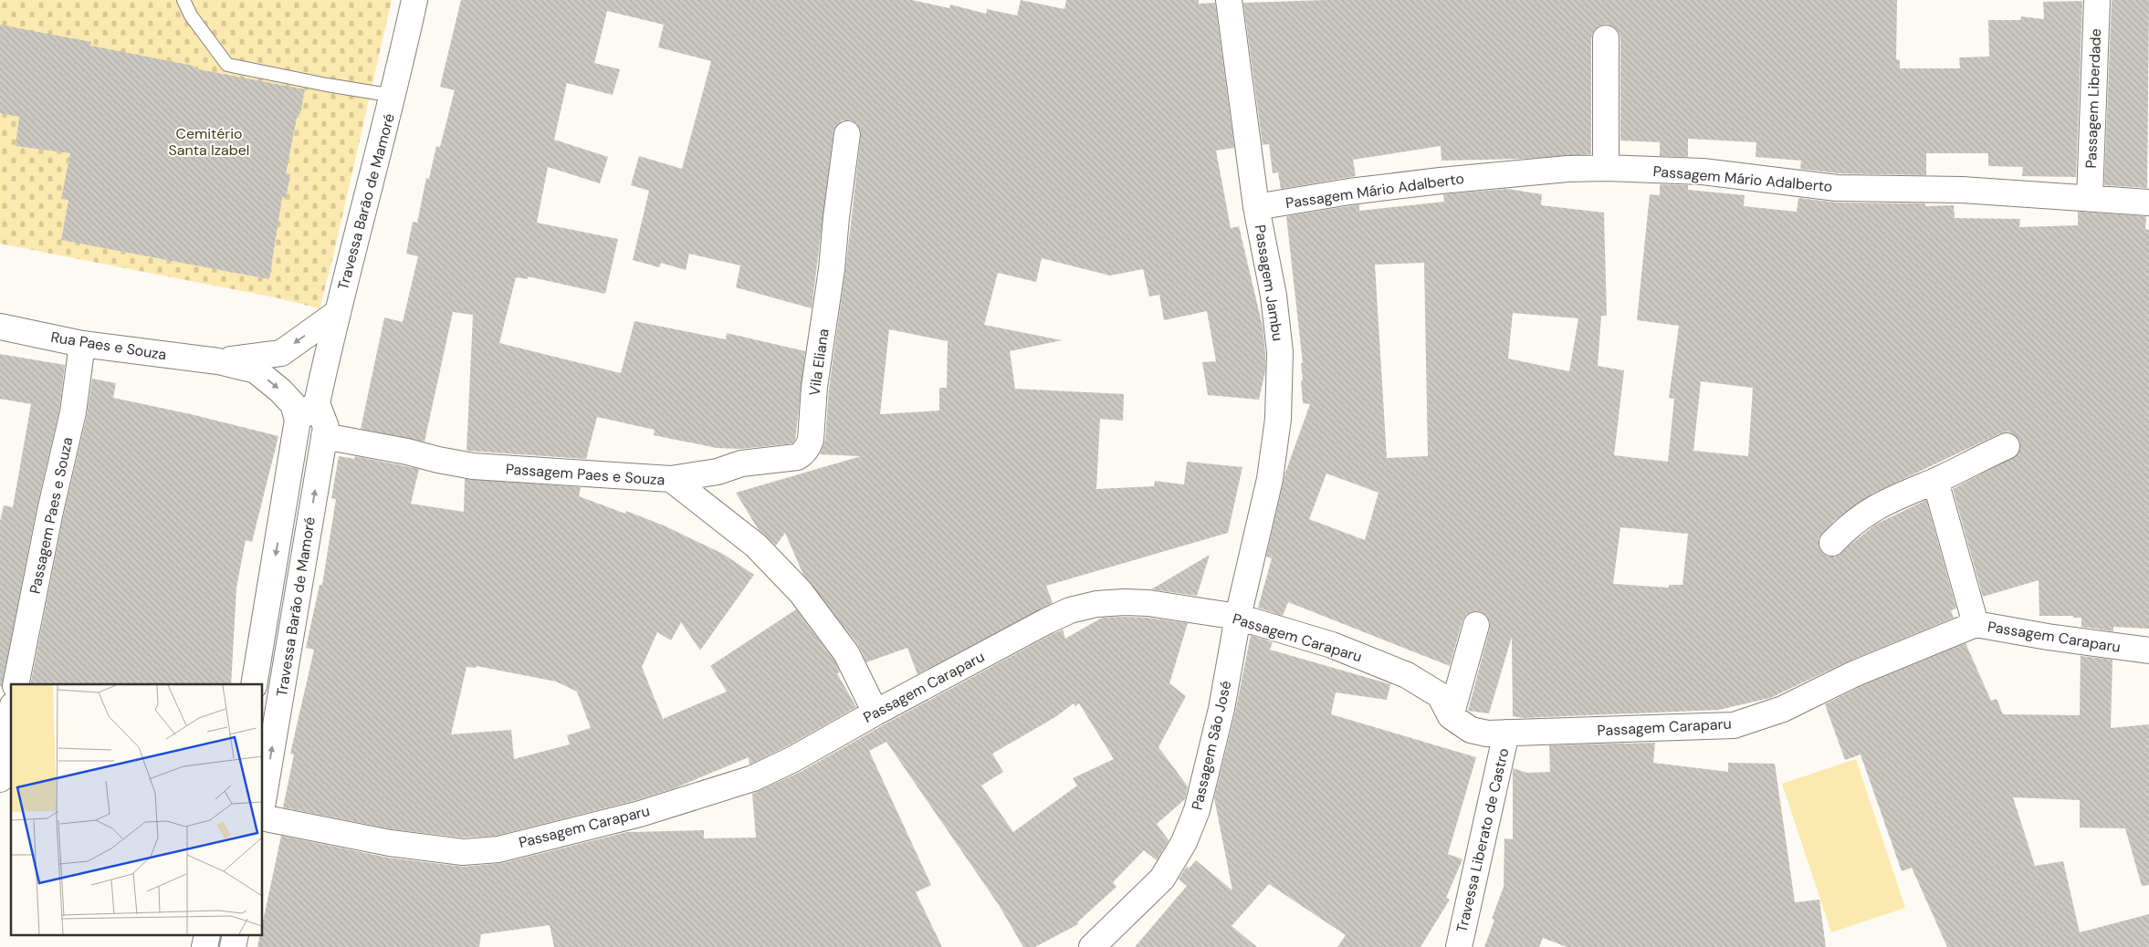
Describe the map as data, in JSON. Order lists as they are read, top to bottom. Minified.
{"streets":{"street":["Passagem Liberdade","Passagem Mário Adalberto","Travessa Barão de Mamoré","Passagem Jambu","Rua Paes e Souza","Vila Eliana","Passagem Paes e Souza","Passagem Caraparu","Passagem São José","Travessa Liberato de Castro"]},"crossings":[["Passagem Liberdade","Passagem Mário Adalberto"],["Passagem Mário Adalberto","Passagem Jambu"],["Travessa Barão de Mamoré","Rua Paes e Souza"],["Travessa Barão de Mamoré","Passagem Paes e Souza"],["Passagem Jambu","Passagem Caraparu"],["Passagem Jambu","Passagem São José"],["Rua Paes e Souza","Passagem Paes e Souza"],["Vila Eliana","Passagem Paes e Souza"],["Passagem Paes e Souza","Passagem Caraparu"],["Passagem Caraparu","Passagem São José"],["Passagem Caraparu","Travessa Liberato de Castro"]],"parks":["Cemitério Santa Izabel"]}
